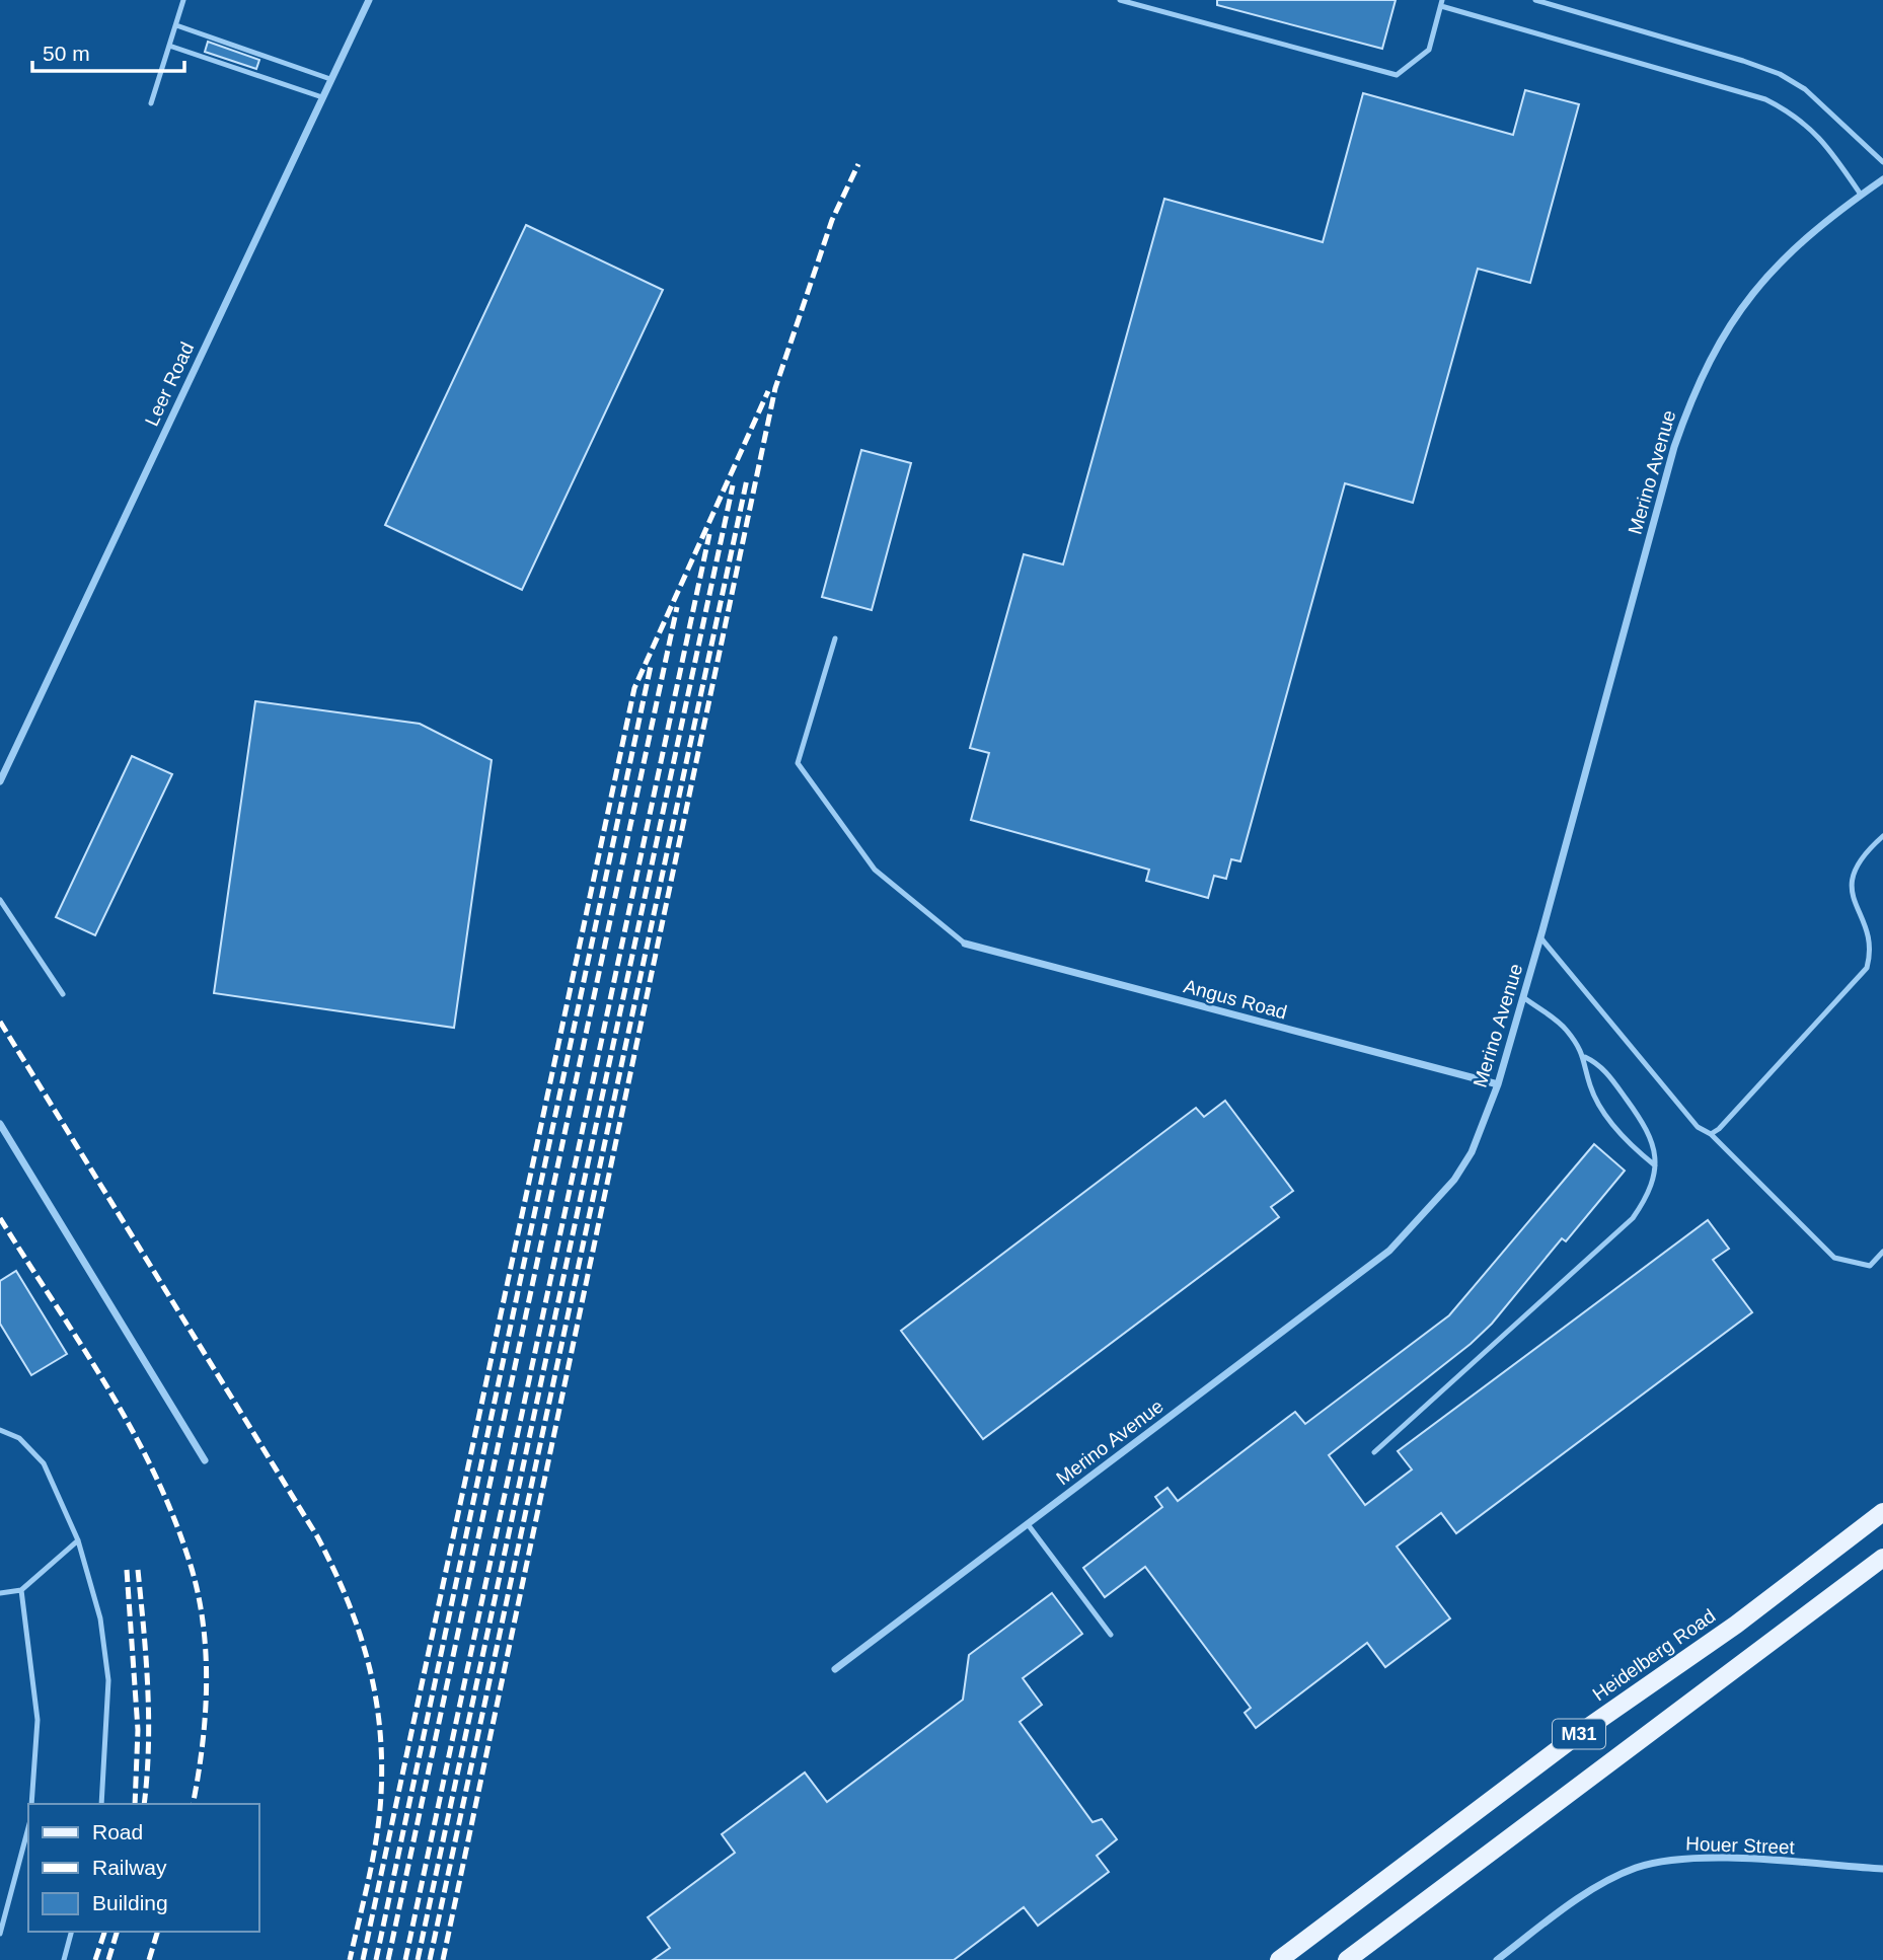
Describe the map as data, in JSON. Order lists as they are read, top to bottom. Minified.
{"streets":{"main road":["Heidelberg Road","M31"],"street":["Leer Road","Merino Avenue","Angus Road","Houer Street"]},"crossings":[["Merino Avenue","Angus Road"]],"legend":["Road","Railway","Building"],"scale_bar":"50 m"}
